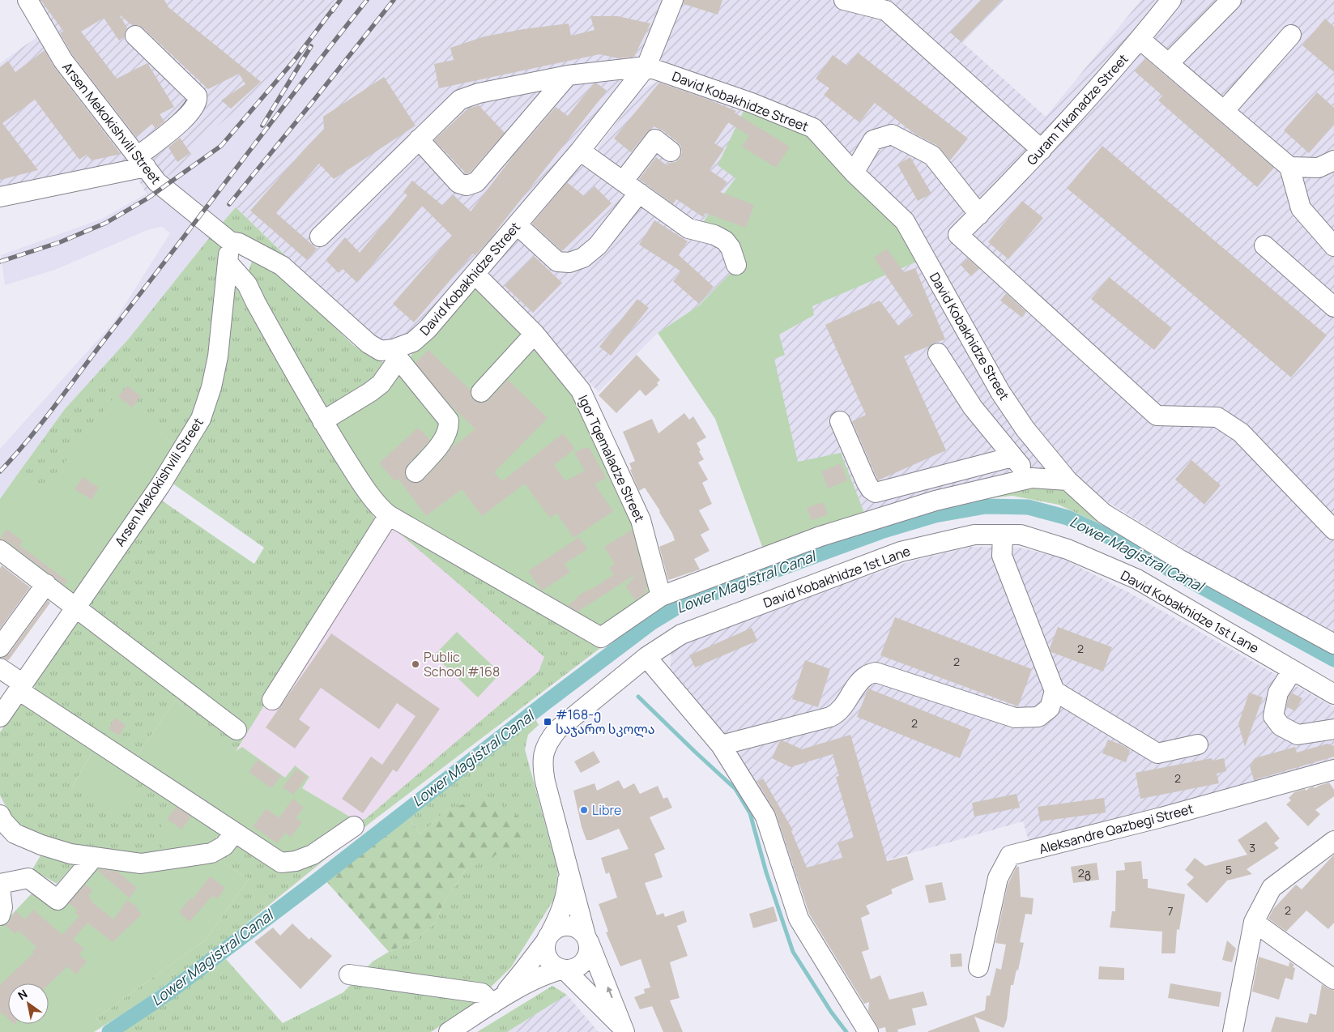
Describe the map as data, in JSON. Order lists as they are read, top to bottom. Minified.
{"streets":{"street":["David Kobakhidze Street","Guram Tikanadze Street","Arsen Mekokishvili Street","Igor Tqemaladze Street","David Kobakhidze 1st Lane","Aleksandre Qazbegi Street"]},"crossings":[["David Kobakhidze Street","Igor Tqemaladze Street"]],"water":["Lower Magistral Canal"],"places":{"other":["Public School #168","Libre"],"transit":["#168-ე საჯარო სკოლა"]},"house_numbers":["2","2","2","2","3","5","2გ","2","7"],"north":"top left"}
